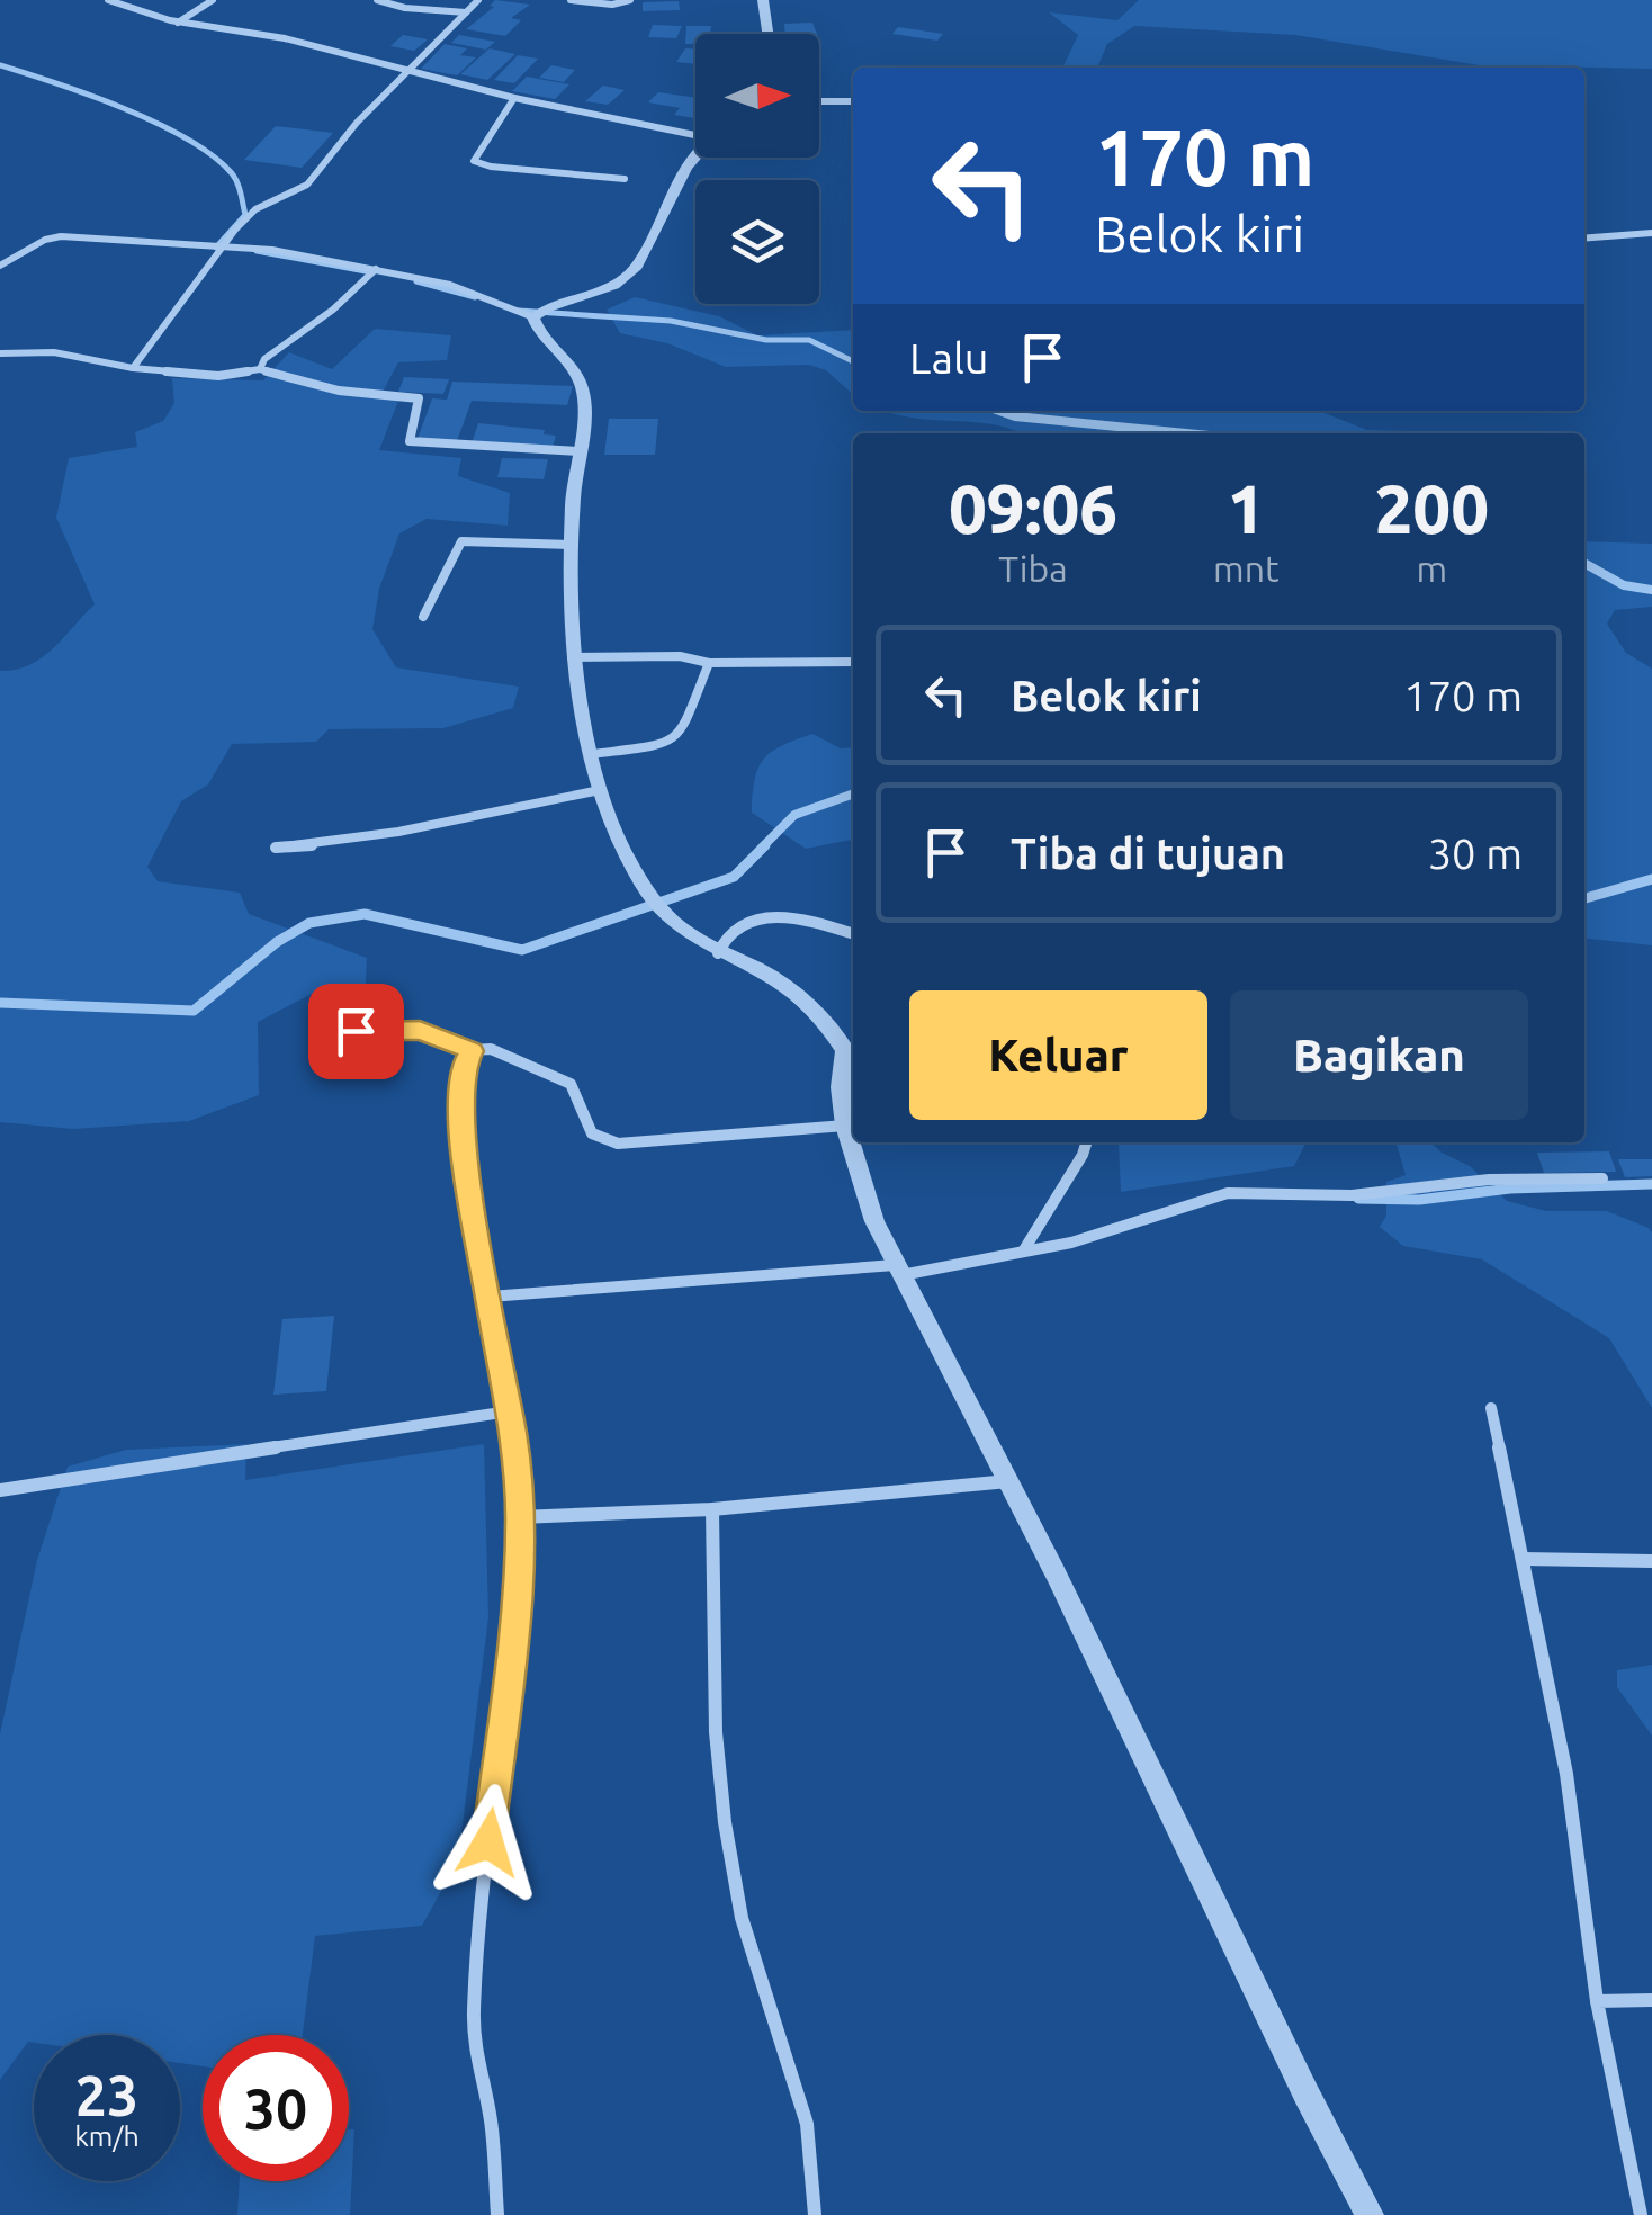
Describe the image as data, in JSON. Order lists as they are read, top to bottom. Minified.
{"north":"right","page":{"turn":["170 m","Belok kiri"],"then":"Lalu","eta":["09:06","Tiba","1","mnt","200","m"],"list":[{"name":"Belok kiri","value":"170 m"},{"name":"Tiba di tujuan","value":"30 m"}],"buttons":["Keluar","Bagikan"],"speed":"23 km/h","limit":"30"}}
